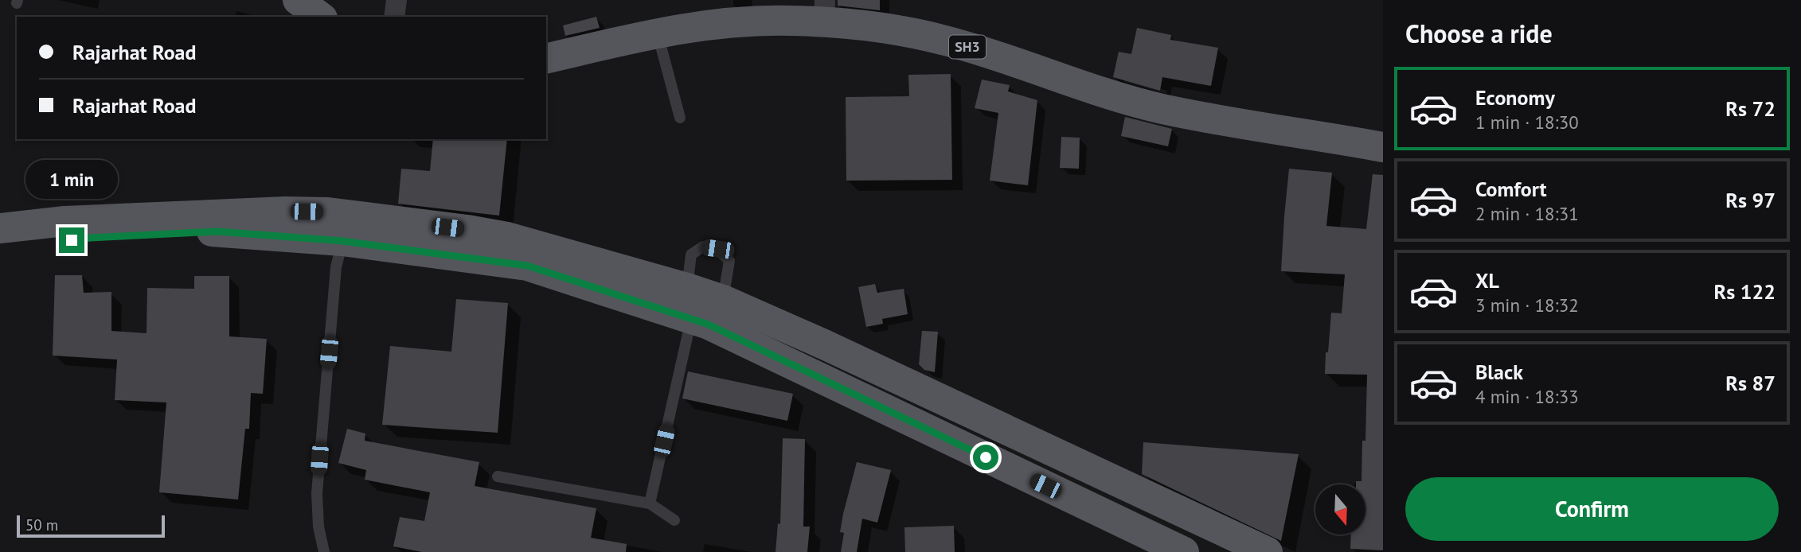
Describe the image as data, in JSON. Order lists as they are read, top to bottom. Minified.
{"streets":{"main road":["SH3"]},"scale_bar":"50 m","north":"bottom","page":{"heading":"Choose a ride","banner":["Rajarhat Road","Rajarhat Road"],"list":[{"name":"Economy","note":"1 min · 18:30","value":"Rs 72"},{"name":"Comfort","note":"2 min · 18:31","value":"Rs 97"},{"name":"XL","note":"3 min · 18:32","value":"Rs 122"},{"name":"Black","note":"4 min · 18:33","value":"Rs 87"}],"bubble":"1 min","buttons":"Confirm","scale":"50 m"}}
